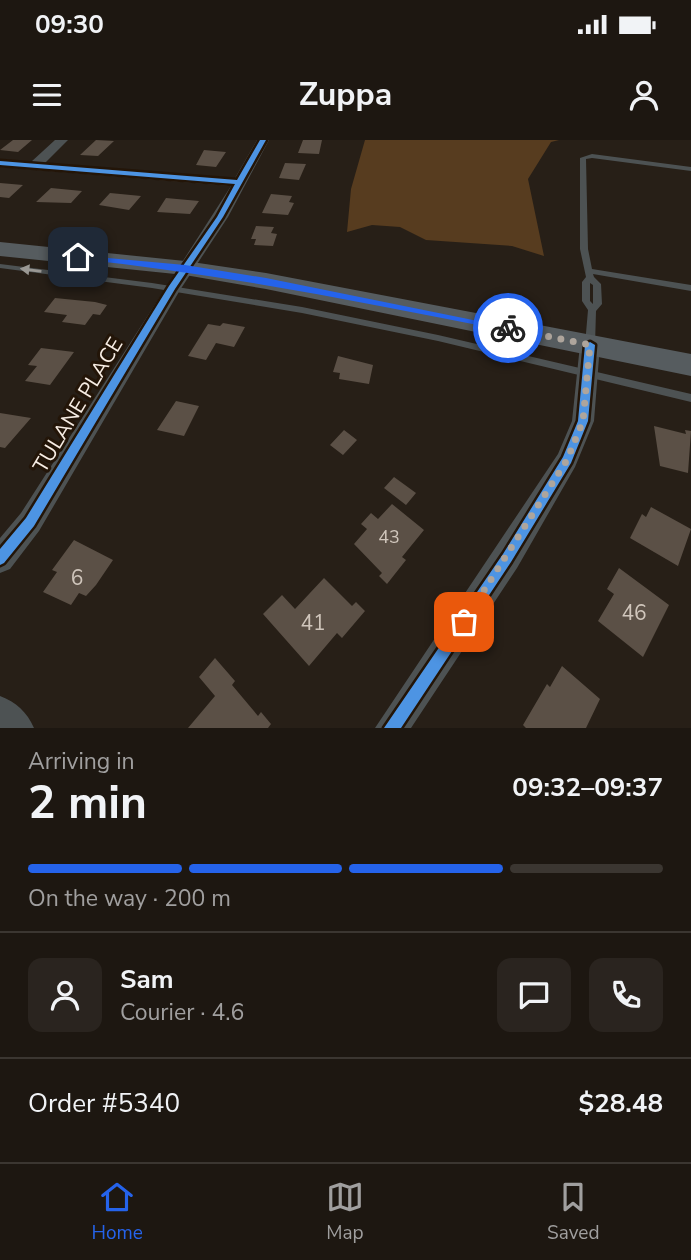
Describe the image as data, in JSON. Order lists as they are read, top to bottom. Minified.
{"streets":{"street":["TULANE PLACE"]},"house_numbers":["43","6","46","41"],"page":{"status":"09:30","header":"Zuppa","heading":["2 min","Arriving in","09:32–09:37"],"panel":["Sam","Courier · 4.6","Order #5340","$28.48"],"bar":"On the way · 200 m","tabs":["Home","Map","Saved"]}}
